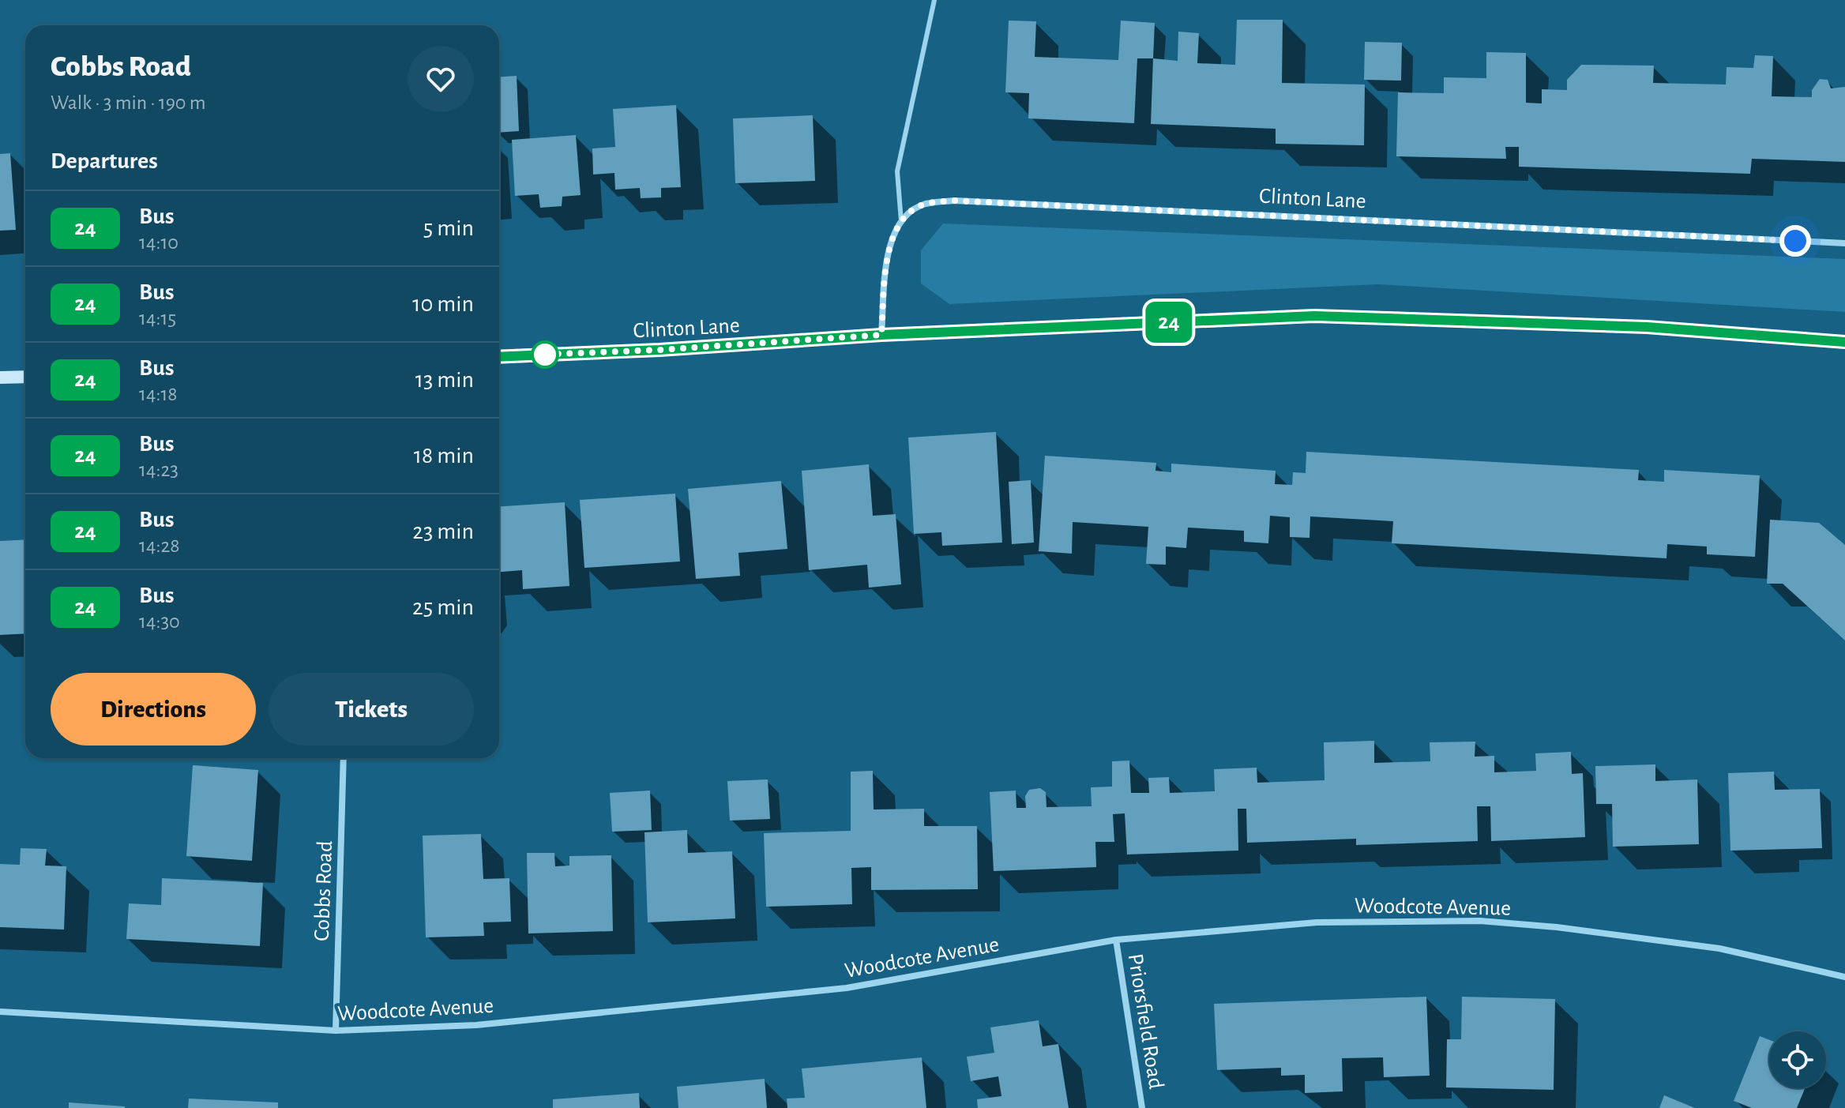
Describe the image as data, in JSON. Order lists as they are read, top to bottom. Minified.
{"streets":{"main road":["Clinton Lane"],"street":["Cobbs Road","Woodcote Avenue","Priorsfield Road"]},"crossings":[["Cobbs Road","Woodcote Avenue"],["Woodcote Avenue","Priorsfield Road"]],"lines":["bus line 24"],"page":{"on_map":"24","heading":[["Cobbs Road","Walk · 3 min · 190 m"],"Departures"],"list":[{"mark":"24","name":"Bus","note":"14:10","value":"5 min"},{"mark":"24","name":"Bus","note":"14:15","value":"10 min"},{"mark":"24","name":"Bus","note":"14:18","value":"13 min"},{"mark":"24","name":"Bus","note":"14:23","value":"18 min"},{"mark":"24","name":"Bus","note":"14:28","value":"23 min"},{"mark":"24","name":"Bus","note":"14:30","value":"25 min"}],"buttons":["Directions","Tickets"]}}
